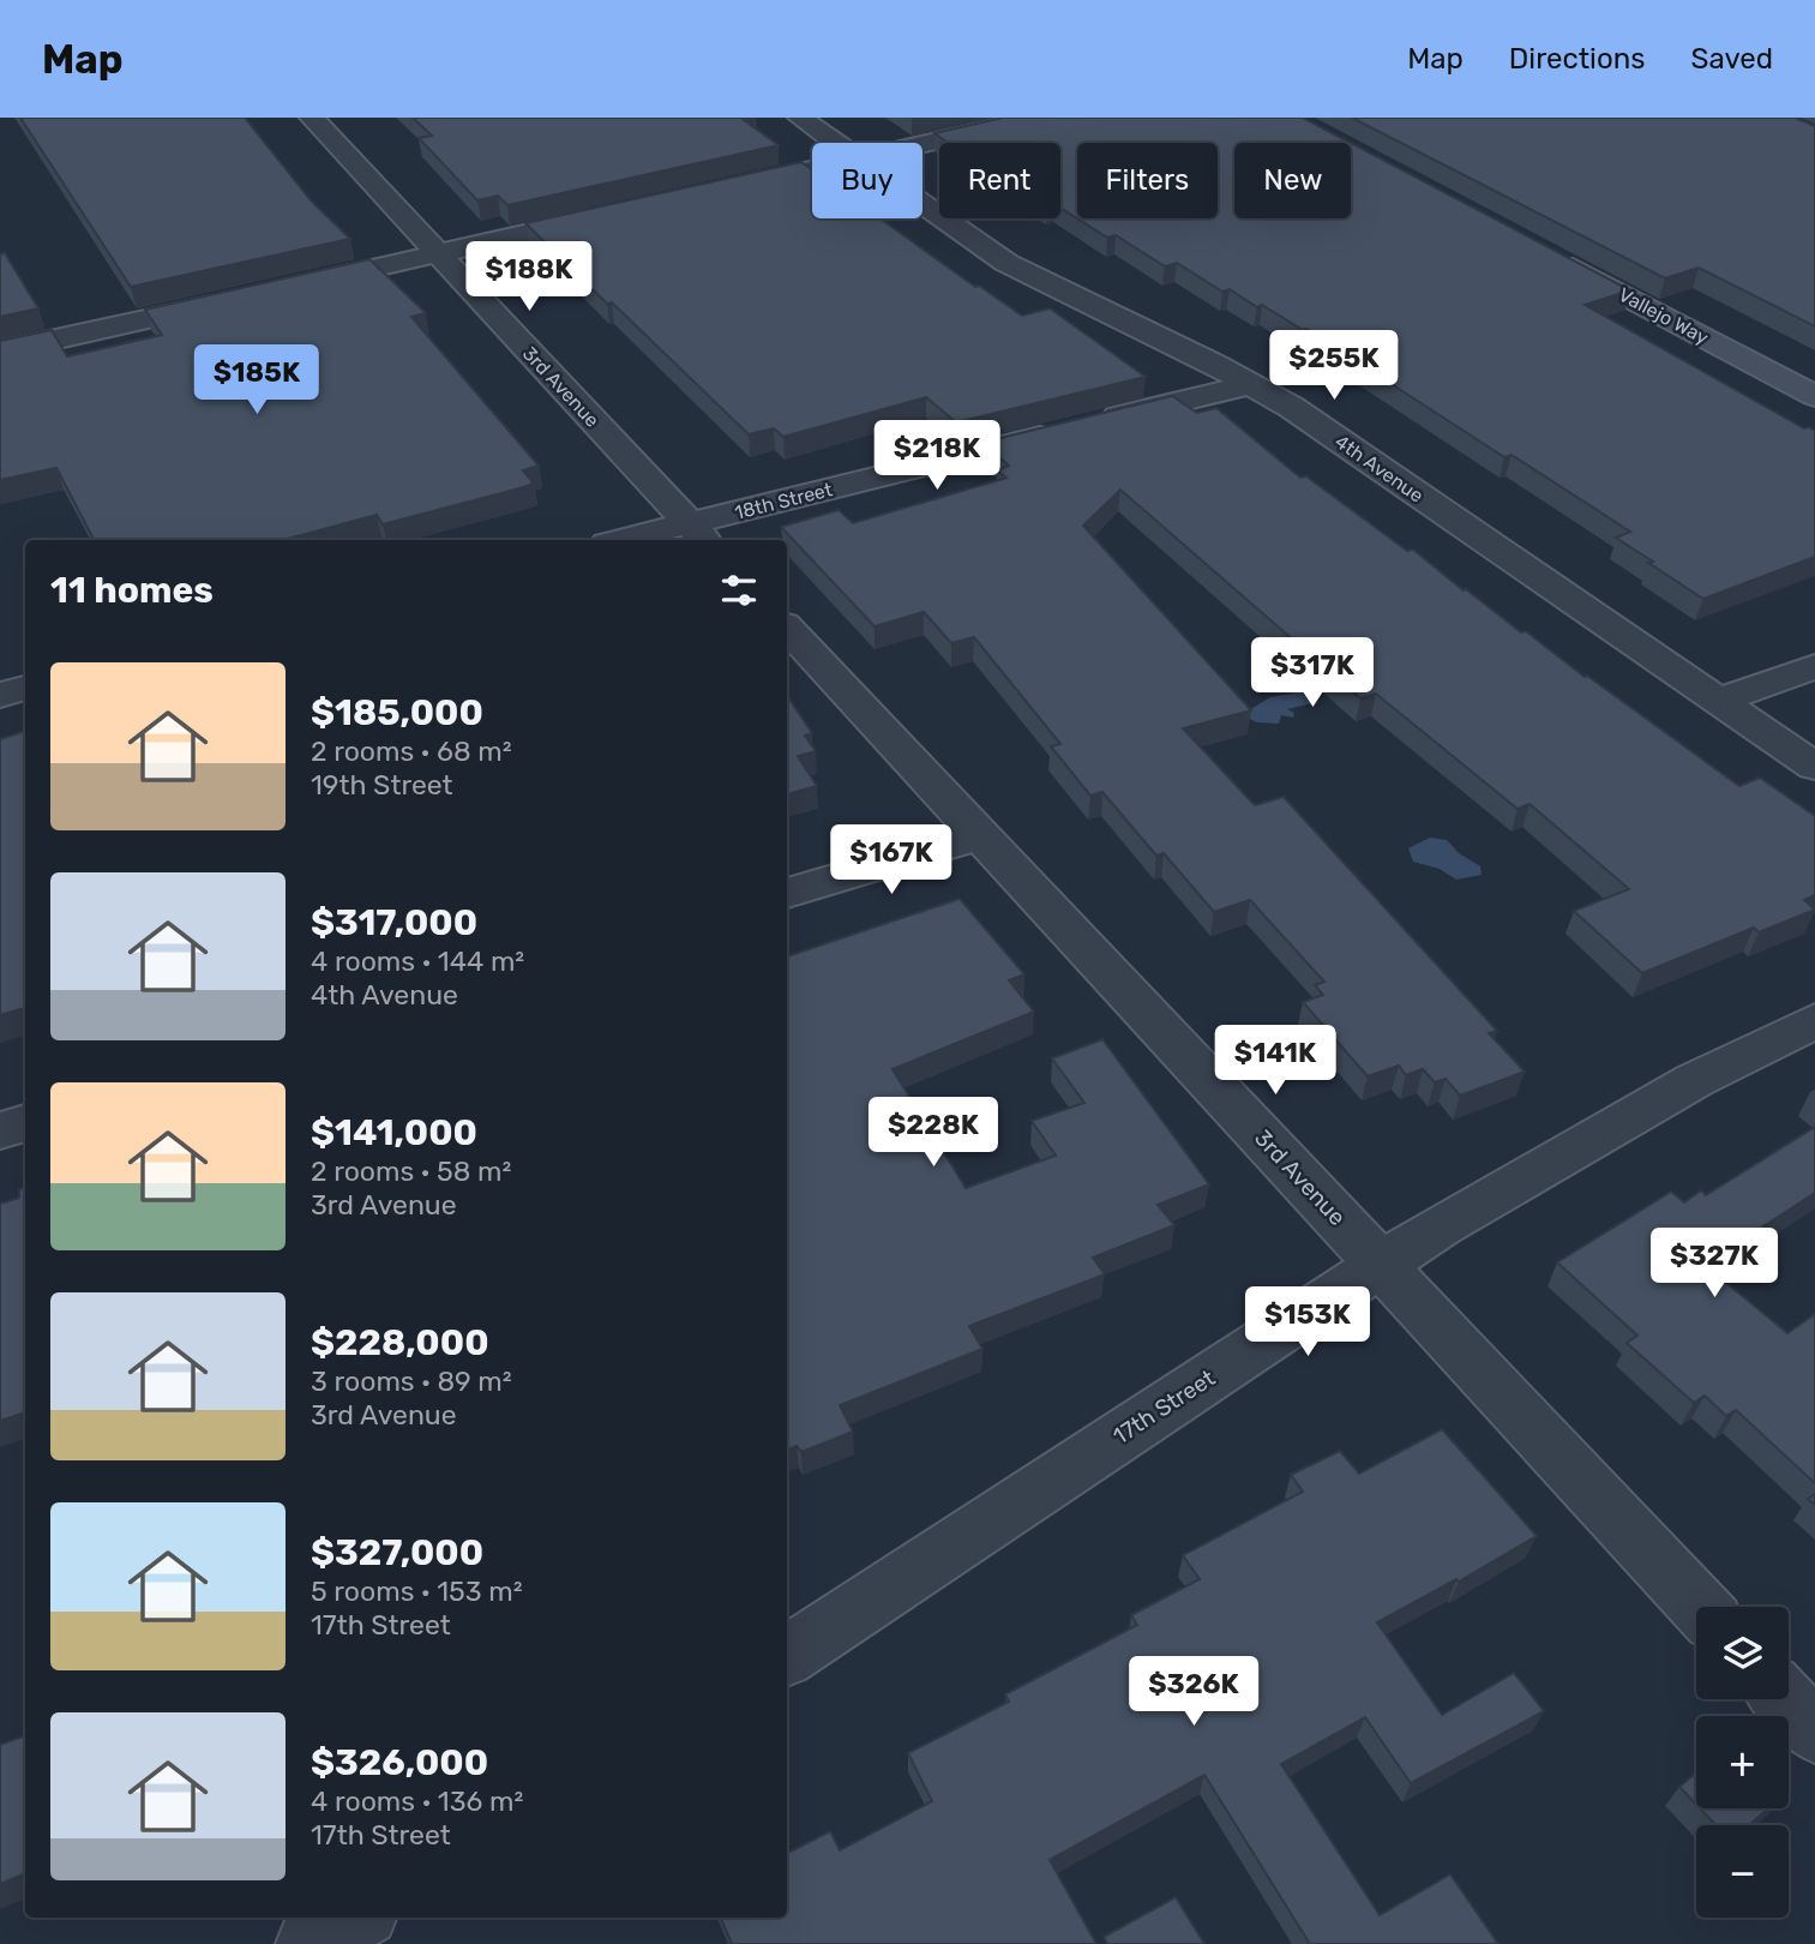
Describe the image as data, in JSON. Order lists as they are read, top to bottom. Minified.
{"streets":{"street":["Vallejo Way","3rd Avenue","4th Avenue","18th Street","17th Street"]},"crossings":[["3rd Avenue","18th Street"],["3rd Avenue","17th Street"]],"page":{"header":"Map","nav":["Map","Directions","Saved"],"chip":["Buy","Rent","Filters","New"],"price":["$188K","$255K","$185K","$218K","$317K","$167K","$141K","$228K","$327K","$153K","$326K"],"heading":"11 homes","list":[{"name":"$185,000","note":"2 rooms · 68 m² · 19th Street"},{"name":"$317,000","note":"4 rooms · 144 m² · 4th Avenue"},{"name":"$141,000","note":"2 rooms · 58 m² · 3rd Avenue"},{"name":"$228,000","note":"3 rooms · 89 m² · 3rd Avenue"},{"name":"$327,000","note":"5 rooms · 153 m² · 17th Street"},{"name":"$326,000","note":"4 rooms · 136 m² · 17th Street"}],"map_buttons":["+","−"]}}
